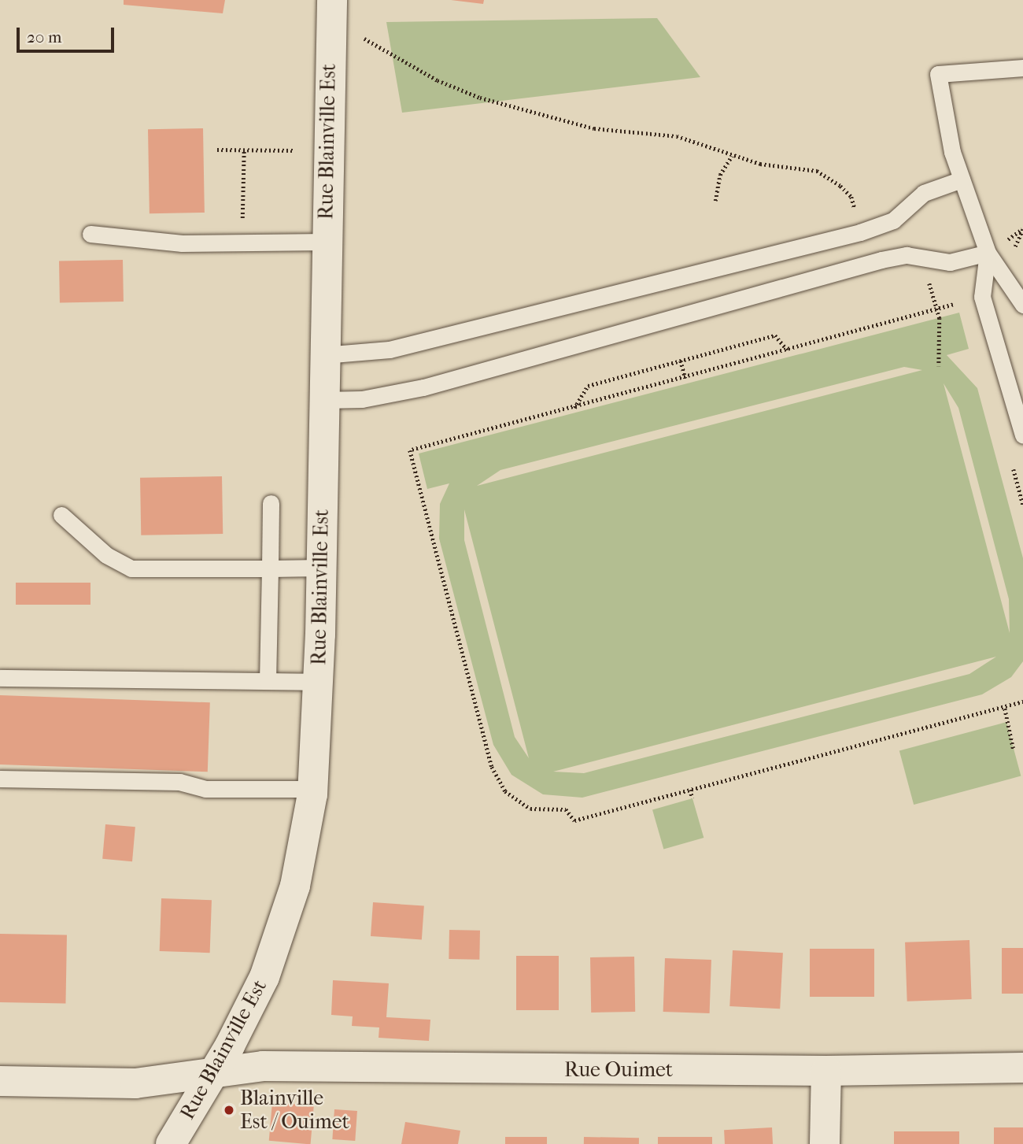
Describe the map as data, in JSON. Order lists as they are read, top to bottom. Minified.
{"streets":{"street":["Rue Blainville Est","Rue Ouimet"]},"crossings":[["Rue Blainville Est","Rue Ouimet"]],"places":["Blainville Est / Ouimet"],"scale_bar":"20 m"}
